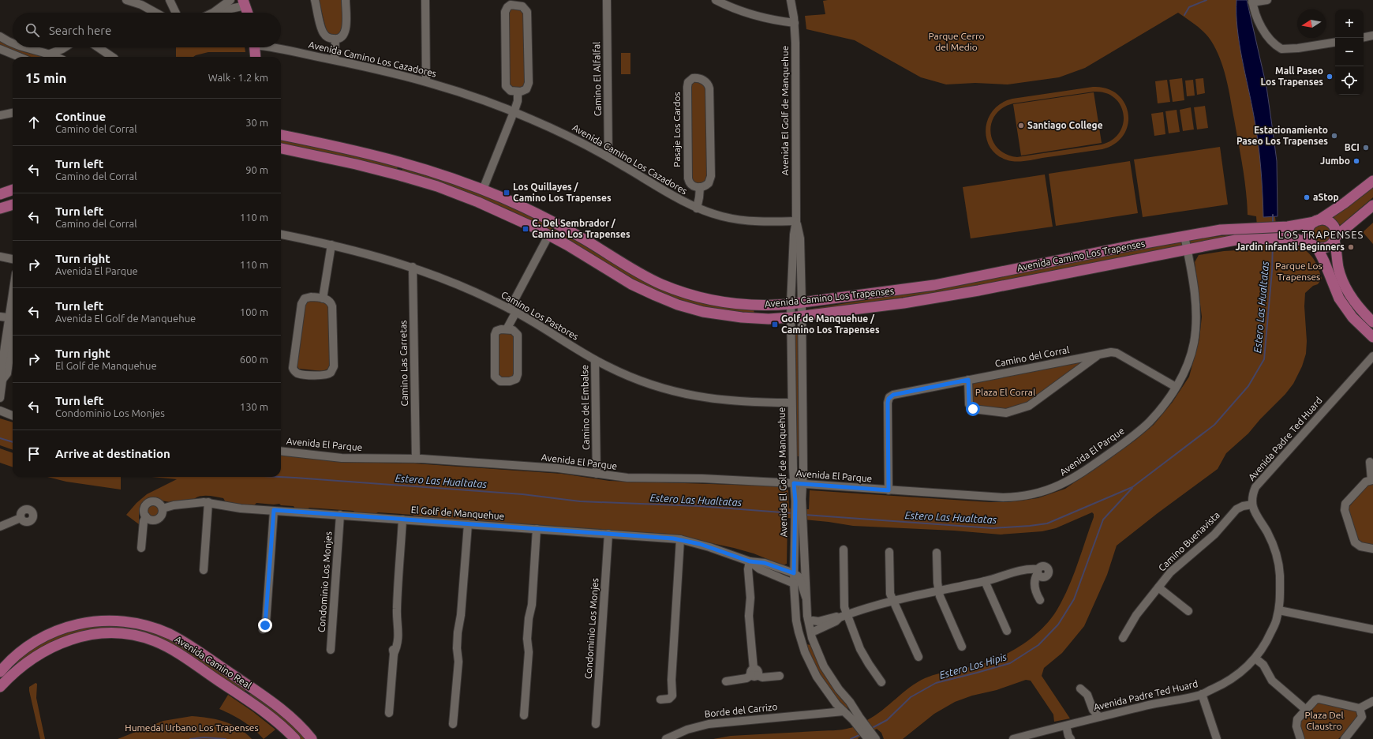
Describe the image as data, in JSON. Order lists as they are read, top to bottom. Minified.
{"streets":{"main road":["Avenida Camino Los Trapenses","Avenida Camino Real"],"street":["Avenida Camino Los Cazadores","Camino El Alfalfal","Avenida El Golf de Manquehue","Pasaje Los Cardos","Camino Los Pastores","Camino del Corral","Camino Las Carretas","Camino del Embalse","Avenida Padre Ted Huard","Avenida El Parque","El Golf de Manquehue","Camino Buenavista","Condominio Los Monjes","Borde del Carrizo"]},"crossings":[["Avenida Camino Los Cazadores","Camino El Alfalfal"],["Avenida Camino Los Cazadores","Avenida El Golf de Manquehue"],["Avenida El Golf de Manquehue","Avenida Camino Los Trapenses"],["Avenida El Golf de Manquehue","Camino Los Pastores"],["Avenida El Golf de Manquehue","Avenida El Parque"],["Avenida El Golf de Manquehue","El Golf de Manquehue"],["Avenida El Golf de Manquehue","Borde del Carrizo"],["Avenida Camino Los Trapenses","Avenida El Parque"],["Camino Los Pastores","Camino Las Carretas"],["Camino Los Pastores","Camino del Embalse"],["Camino del Corral","Avenida El Parque"],["Camino Las Carretas","Avenida El Parque"],["Camino del Embalse","Avenida El Parque"],["Avenida Padre Ted Huard","Camino Buenavista"],["El Golf de Manquehue","Condominio Los Monjes"]],"districts":["LOS TRAPENSES"],"water":["Estero Las Hualtatas","Estero Los Hipis"],"parks":["Parque Cerro del Medio","Parque Los Trapenses","Plaza El Corral","Plaza Del Claustro","Humedal Urbano Los Trapenses"],"places":{"other":["Mall Paseo Los Trapenses","Santiago College","Estacionamiento Paseo Los Trapenses","BCI","Jumbo","aStop","Jardin infantil Beginners"],"transit":["Los Quillayes / Camino Los Trapenses","C. Del Sembrador / Camino Los Trapenses","Golf de Manquehue / Camino Los Trapenses"]},"north":"left","page":{"map_buttons":["+","−"],"search":"Search here","heading":["15 min","Walk · 1.2 km"],"list":[["Continue","Camino del Corral","30 m"],["Turn left","Camino del Corral","90 m"],["Turn left","Camino del Corral","110 m"],["Turn right","Avenida El Parque","110 m"],["Turn left","Avenida El Golf de Manquehue","100 m"],["Turn right","El Golf de Manquehue","600 m"],["Turn left","Condominio Los Monjes","130 m"],"Arrive at destination"]}}
